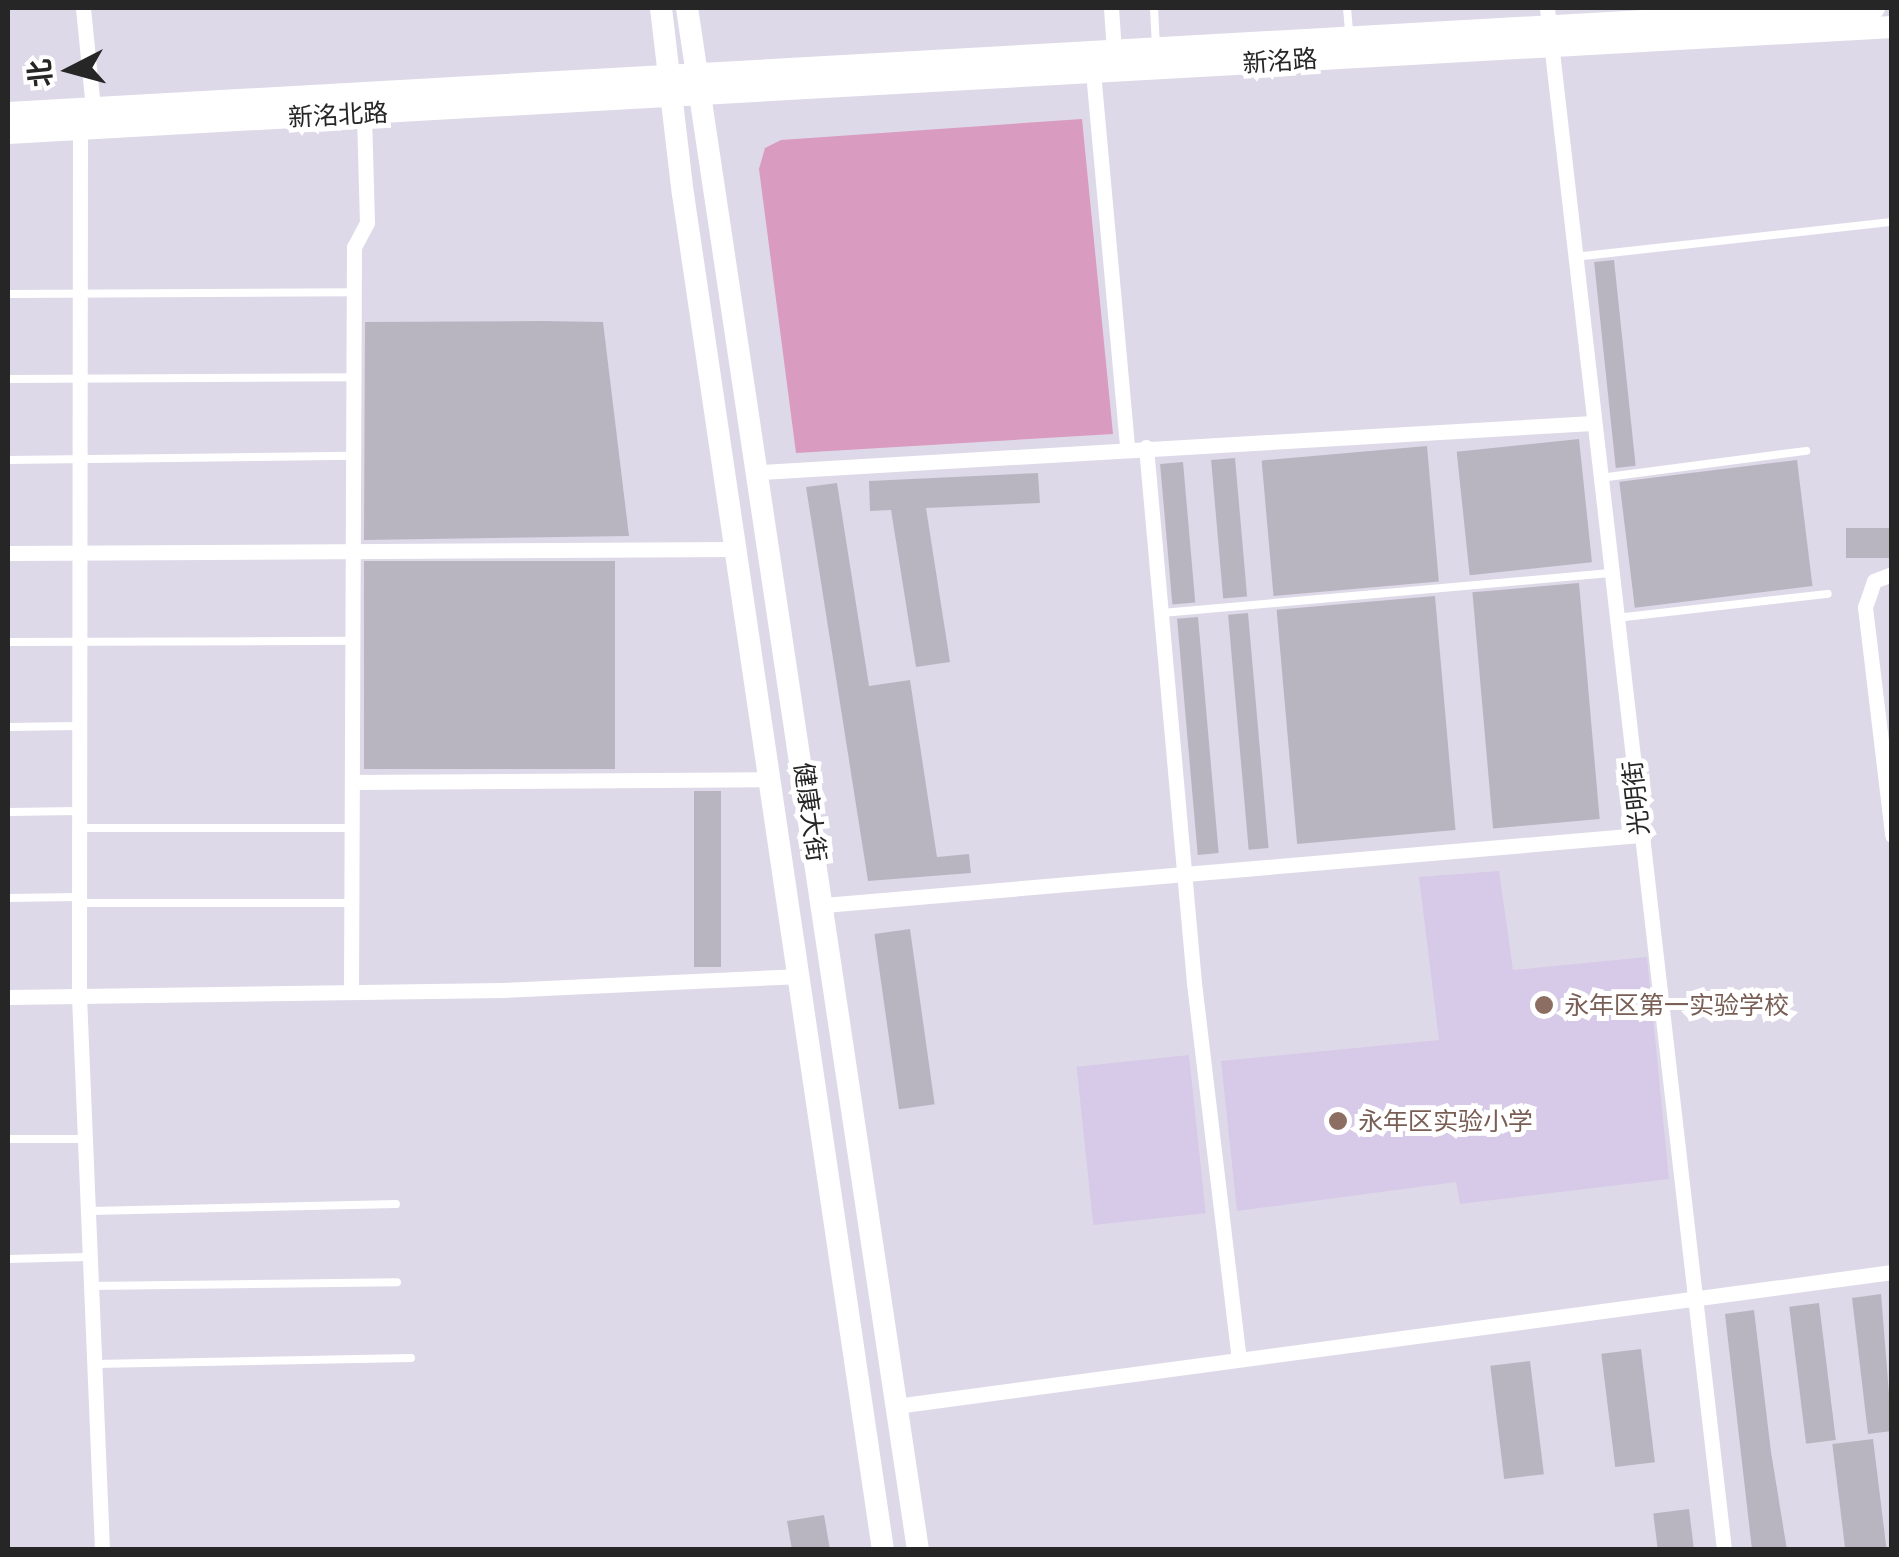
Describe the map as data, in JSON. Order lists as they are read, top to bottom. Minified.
{"streets":{"main road":["新洺路","新洺北路","健康大街"],"street":["光明街"]},"crossings":[["新洺路","新洺北路"],["新洺路","光明街"],["新洺路","健康大街"],["新洺北路","健康大街"]],"places":["永年区第一实验学校","永年区实验小学"],"north":"left"}
